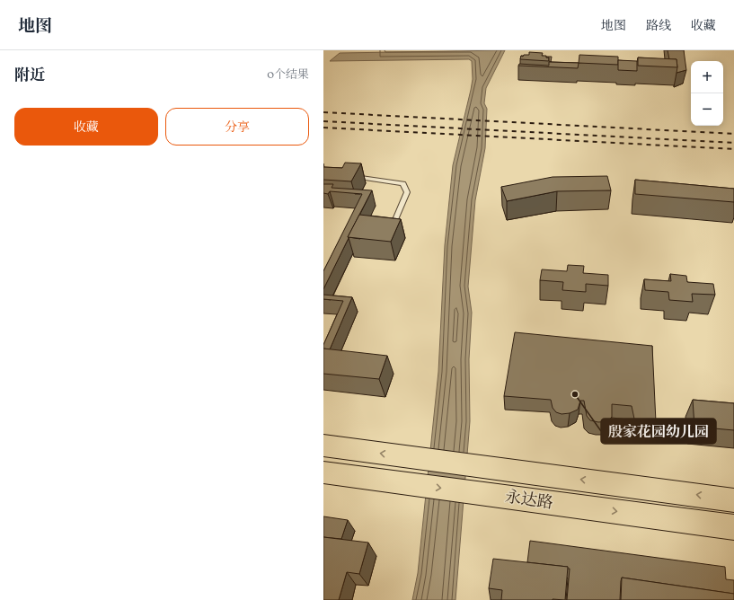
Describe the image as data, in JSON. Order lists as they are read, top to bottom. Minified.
{"streets":{"main road":["永达路"]},"places":["殷家花园幼儿园"],"page":{"header":"地图","nav":["地图","路线","收藏"],"heading":["附近","0个结果"],"map_buttons":["+","−"],"buttons":["收藏","分享"]}}
